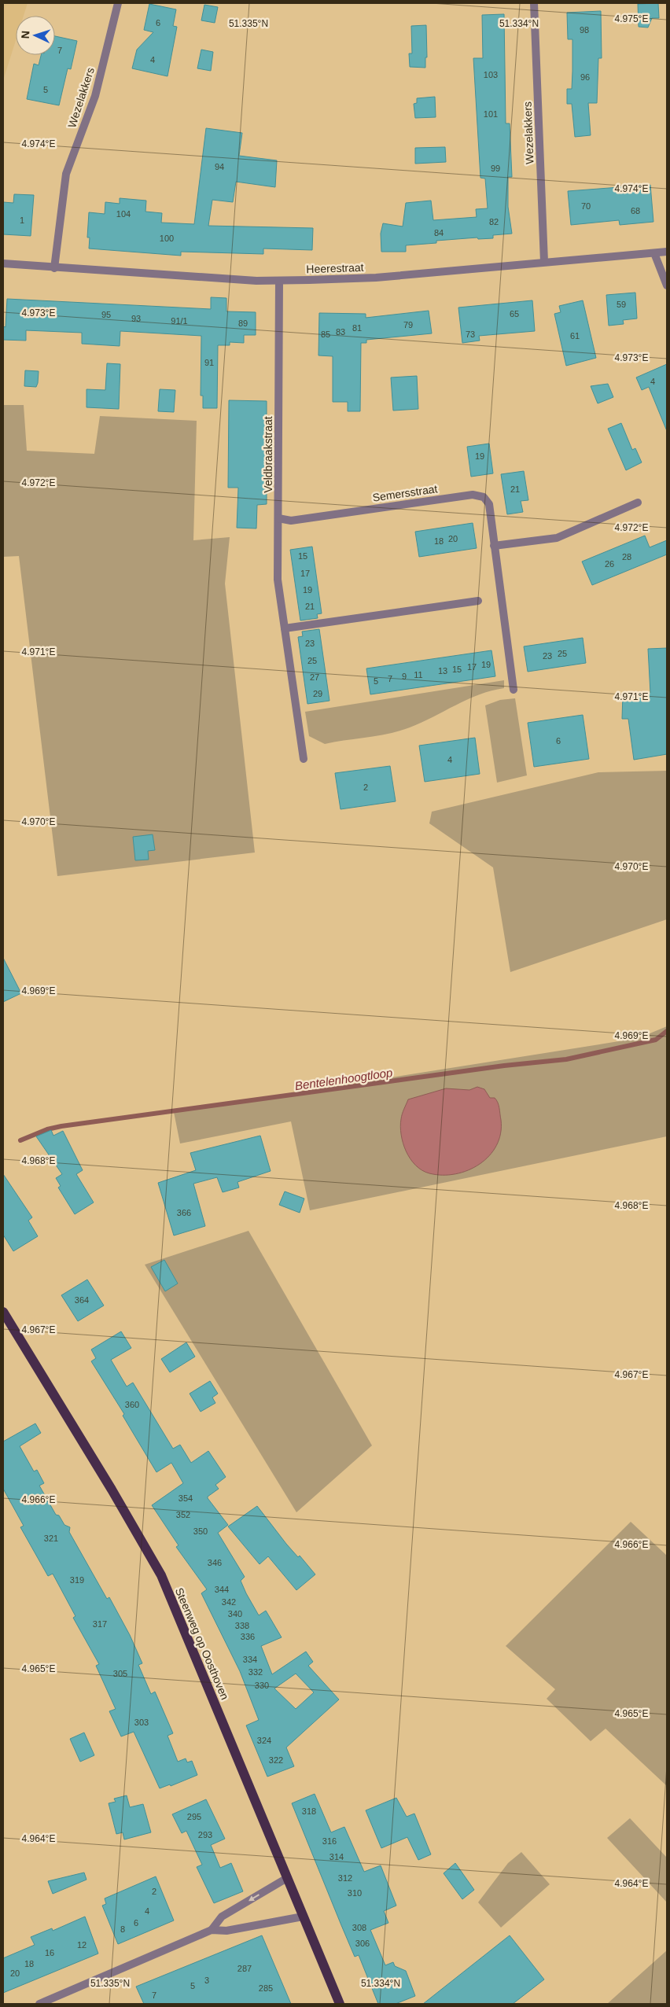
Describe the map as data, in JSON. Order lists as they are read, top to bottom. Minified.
{"streets":{"main road":["Steenweg op Oosthoven"],"street":["Wezelakkers","Heerestraat","Veldbraakstraat","Semersstraat"]},"crossings":[["Wezelakkers","Heerestraat"],["Heerestraat","Veldbraakstraat"],["Veldbraakstraat","Semersstraat"]],"water":["Bentelenhoogtloop"],"house_numbers":["6","98","7","4","103","96","5","101","94","99","70","68","104","1","82","84","100","59","65","95","93","91/1","89","79","81","83","85","73","61","91","4","19","21","20","18","15","28","26","17","19","21","23","25","23","25","19","17","15","13","11","9","27","7","5","29","6","4","2","366","364","360","354","352","350","321","346","319","344","342","340","317","338","336","334","332","305","330","303","324","322","318","295","293","316","314","312","2","310","4","6","308","8","306","12","16","18","287","20","3","5","285","7"],"north":"left","coordinates":["4.975°E","51.335°N","51.334°N","4.974°E","4.973°E","4.972°E","4.971°E","4.970°E","4.969°E","4.968°E","4.967°E","4.966°E","4.965°E","4.964°E"]}
